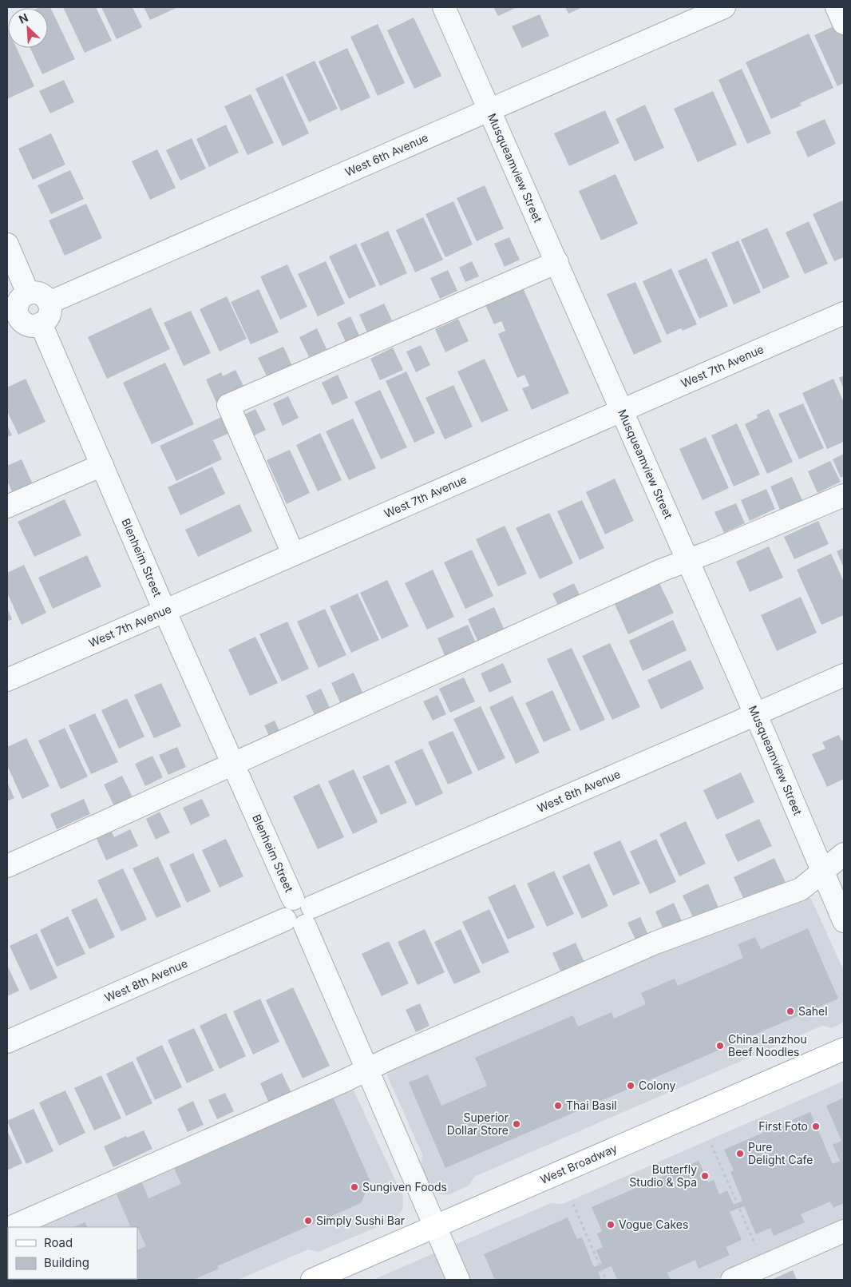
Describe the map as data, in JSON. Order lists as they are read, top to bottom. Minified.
{"streets":{"main road":["West Broadway"],"street":["West 6th Avenue","Musqueamview Street","West 7th Avenue","Blenheim Street","West 8th Avenue"]},"crossings":[["West 6th Avenue","Musqueamview Street"],["West 6th Avenue","Blenheim Street"],["Musqueamview Street","West 7th Avenue"],["Musqueamview Street","West 8th Avenue"],["West 7th Avenue","Blenheim Street"],["Blenheim Street","West 8th Avenue"],["Blenheim Street","West Broadway"]],"places":["Sahel","China Lanzhou Beef Noodles","Colony","Thai Basil","Superior Dollar Store","First Foto","Pure Delight Cafe","Butterfly Studio & Spa","Sungiven Foods","Simply Sushi Bar","Vogue Cakes"],"legend":["Road","Building"],"north":"top left"}
